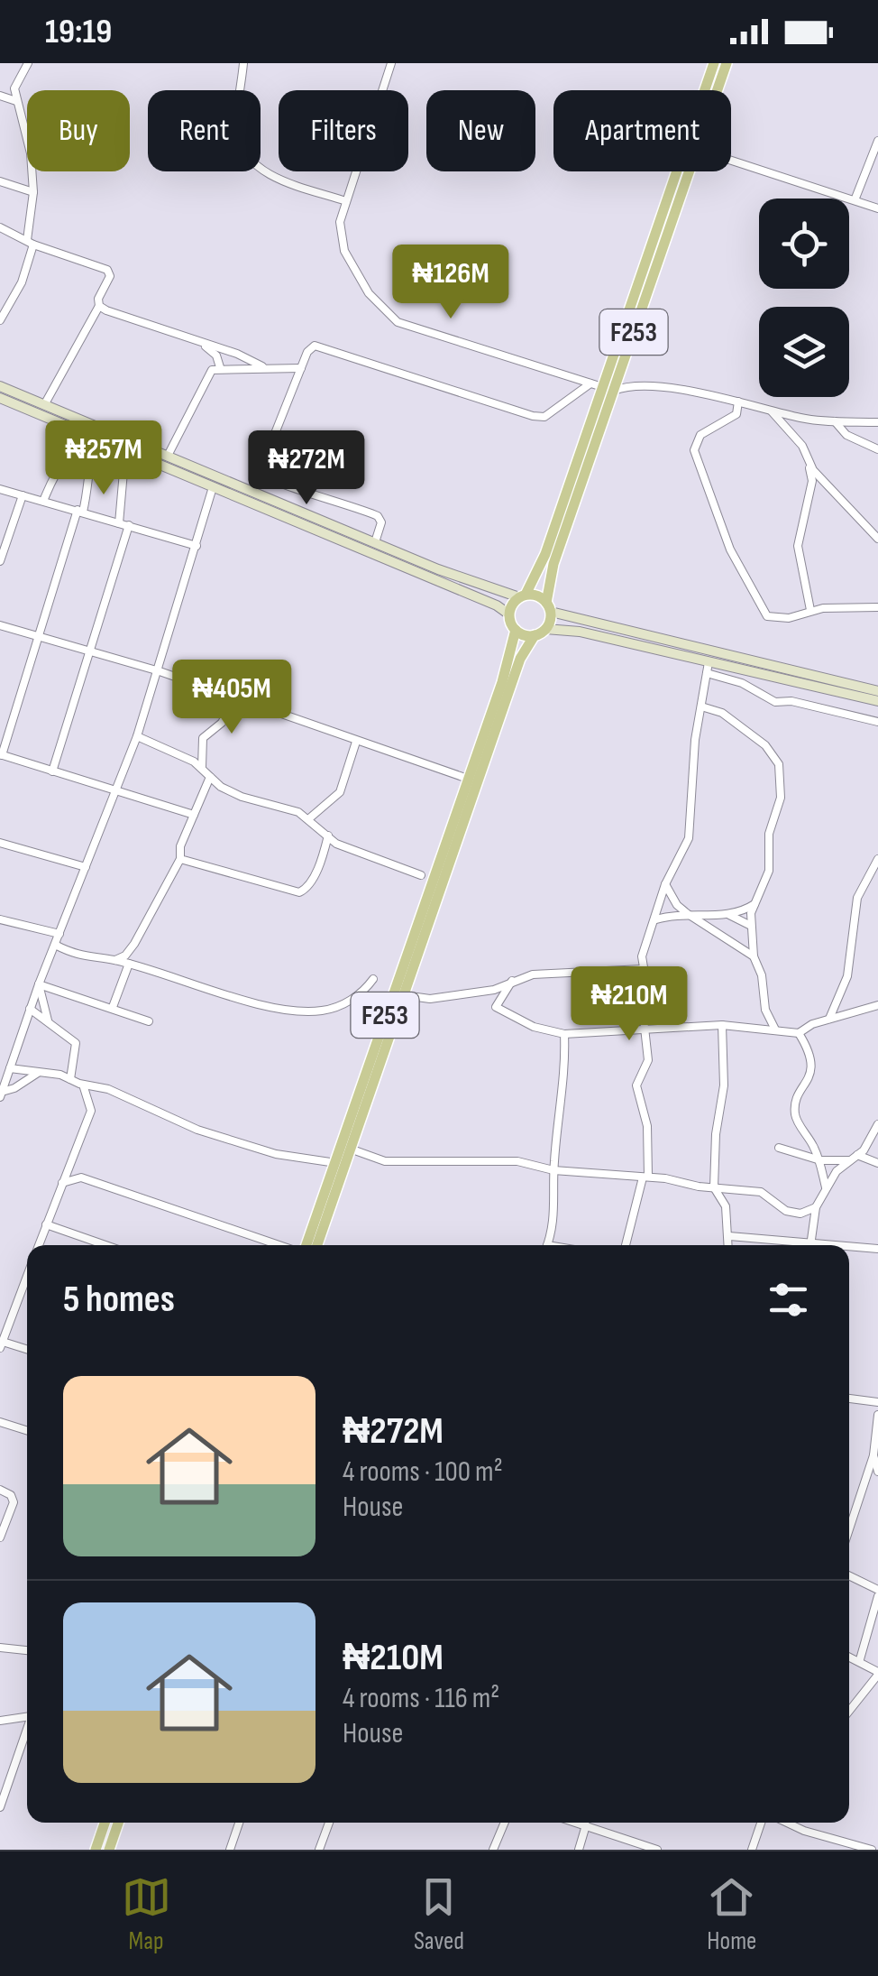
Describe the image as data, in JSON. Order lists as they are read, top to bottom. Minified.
{"streets":{"main road":["F253"]},"page":{"status":"19:19","chip":["Buy","Rent","Filters","New","Apartment"],"price":["₦126M","₦257M","₦272M","₦405M","₦210M"],"heading":"5 homes","list":[{"name":"₦272M","note":"4 rooms · 100 m² · House"},{"name":"₦210M","note":"4 rooms · 116 m² · House"}],"tabs":["Map","Saved","Home"]}}
